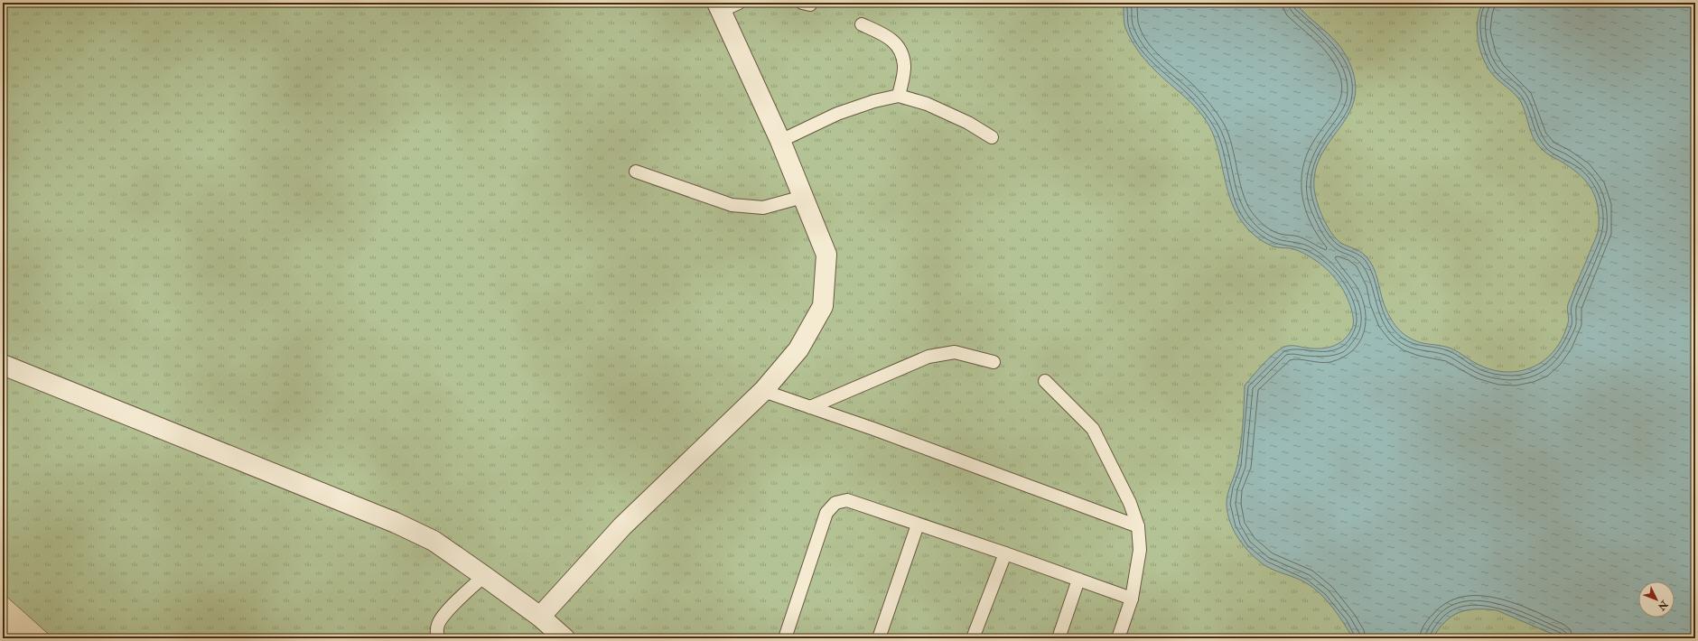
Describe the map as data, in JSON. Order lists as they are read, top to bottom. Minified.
{"north":"bottom right"}
